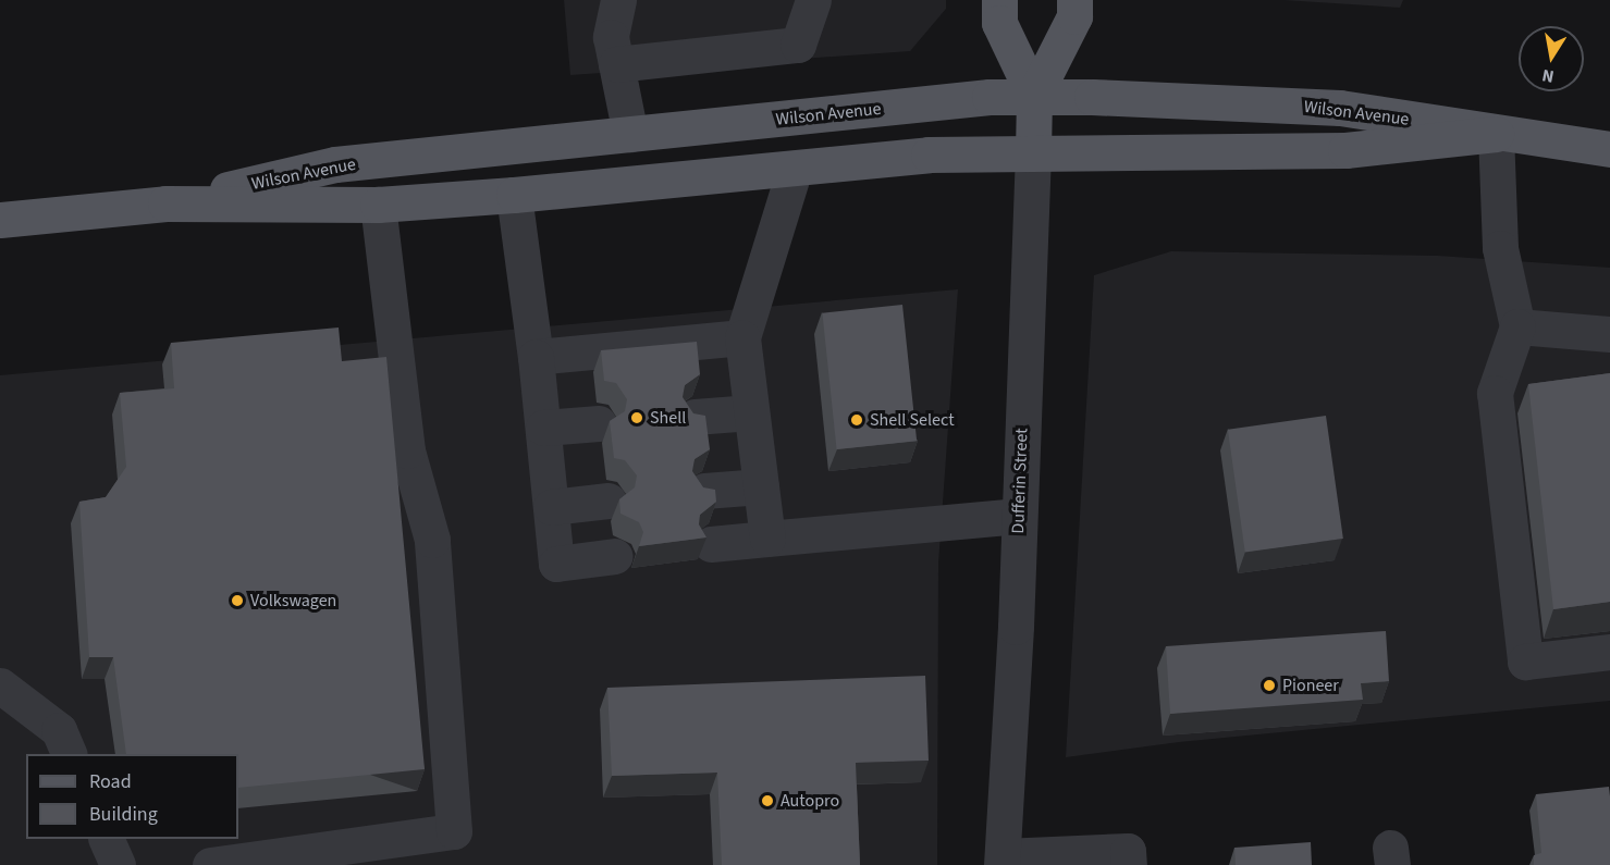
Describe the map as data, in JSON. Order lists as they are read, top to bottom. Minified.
{"streets":{"main road":["Wilson Avenue","Dufferin Street"]},"crossings":[["Wilson Avenue","Dufferin Street"]],"places":["Shell","Shell Select","Volkswagen","Pioneer","Autopro"],"legend":["Road","Building"],"north":"bottom"}
